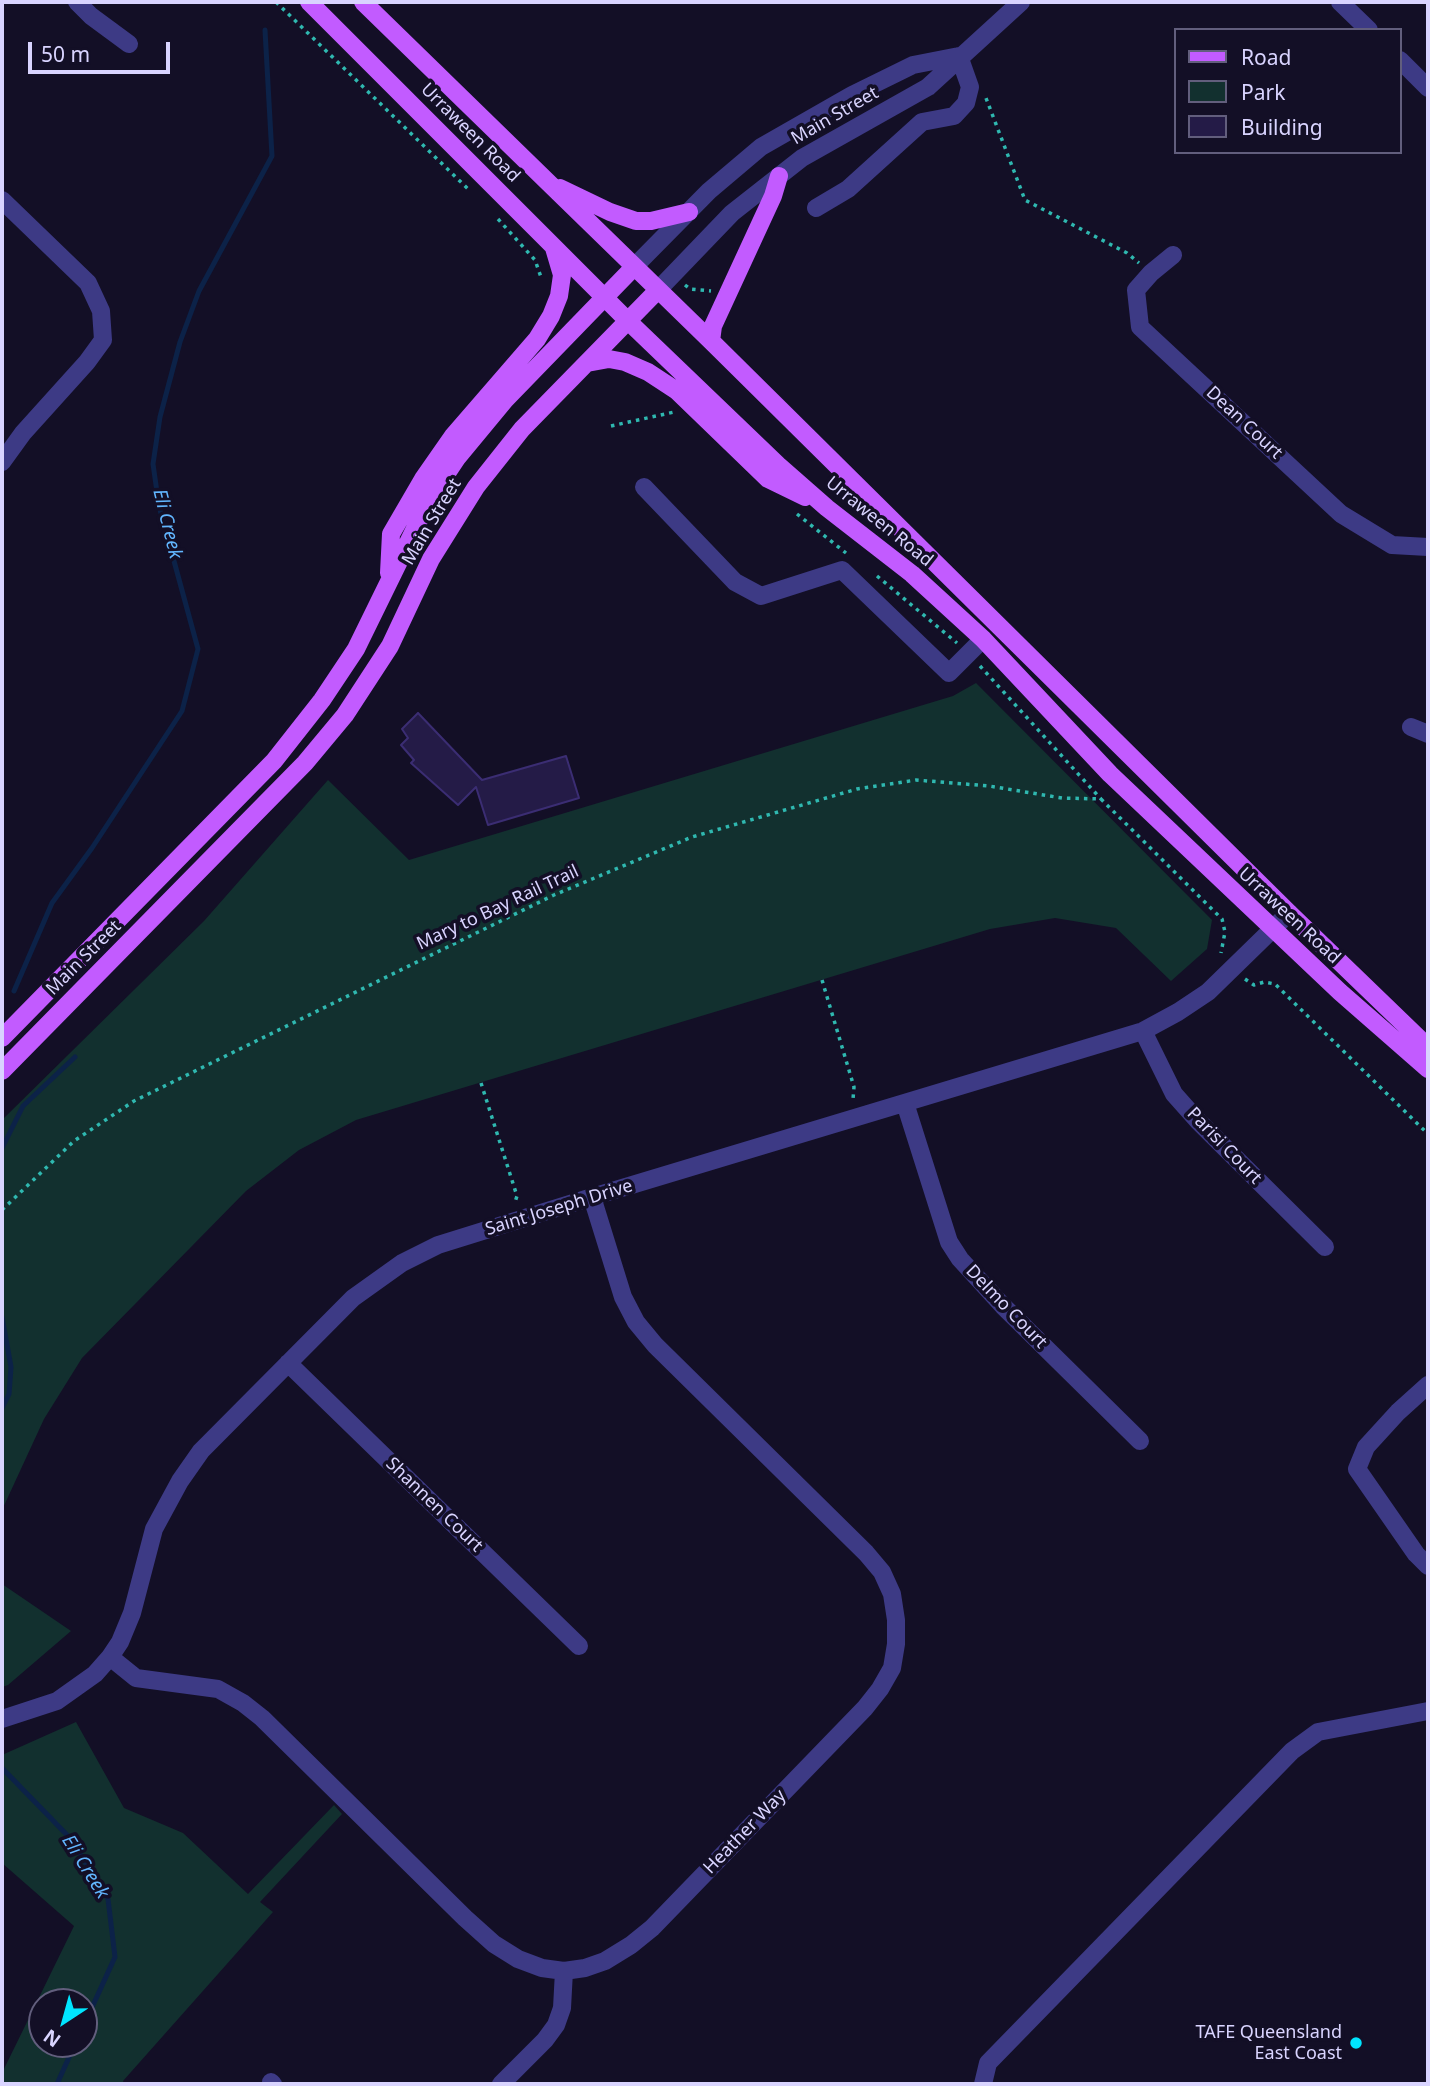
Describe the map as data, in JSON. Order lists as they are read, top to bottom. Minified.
{"streets":{"main road":["Main Street","Urraween Road"],"street":["Dean Court","Parisi Court","Saint Joseph Drive","Delmo Court","Shannen Court","Heather Way"],"path":["Mary to Bay Rail Trail"]},"crossings":[["Main Street","Urraween Road"],["Urraween Road","Saint Joseph Drive"],["Parisi Court","Saint Joseph Drive"],["Saint Joseph Drive","Delmo Court"],["Saint Joseph Drive","Shannen Court"],["Saint Joseph Drive","Heather Way"]],"water":["Eli Creek"],"places":["TAFE Queensland East Coast"],"legend":["Road","Park","Building"],"scale_bar":"50 m","north":"bottom left"}
